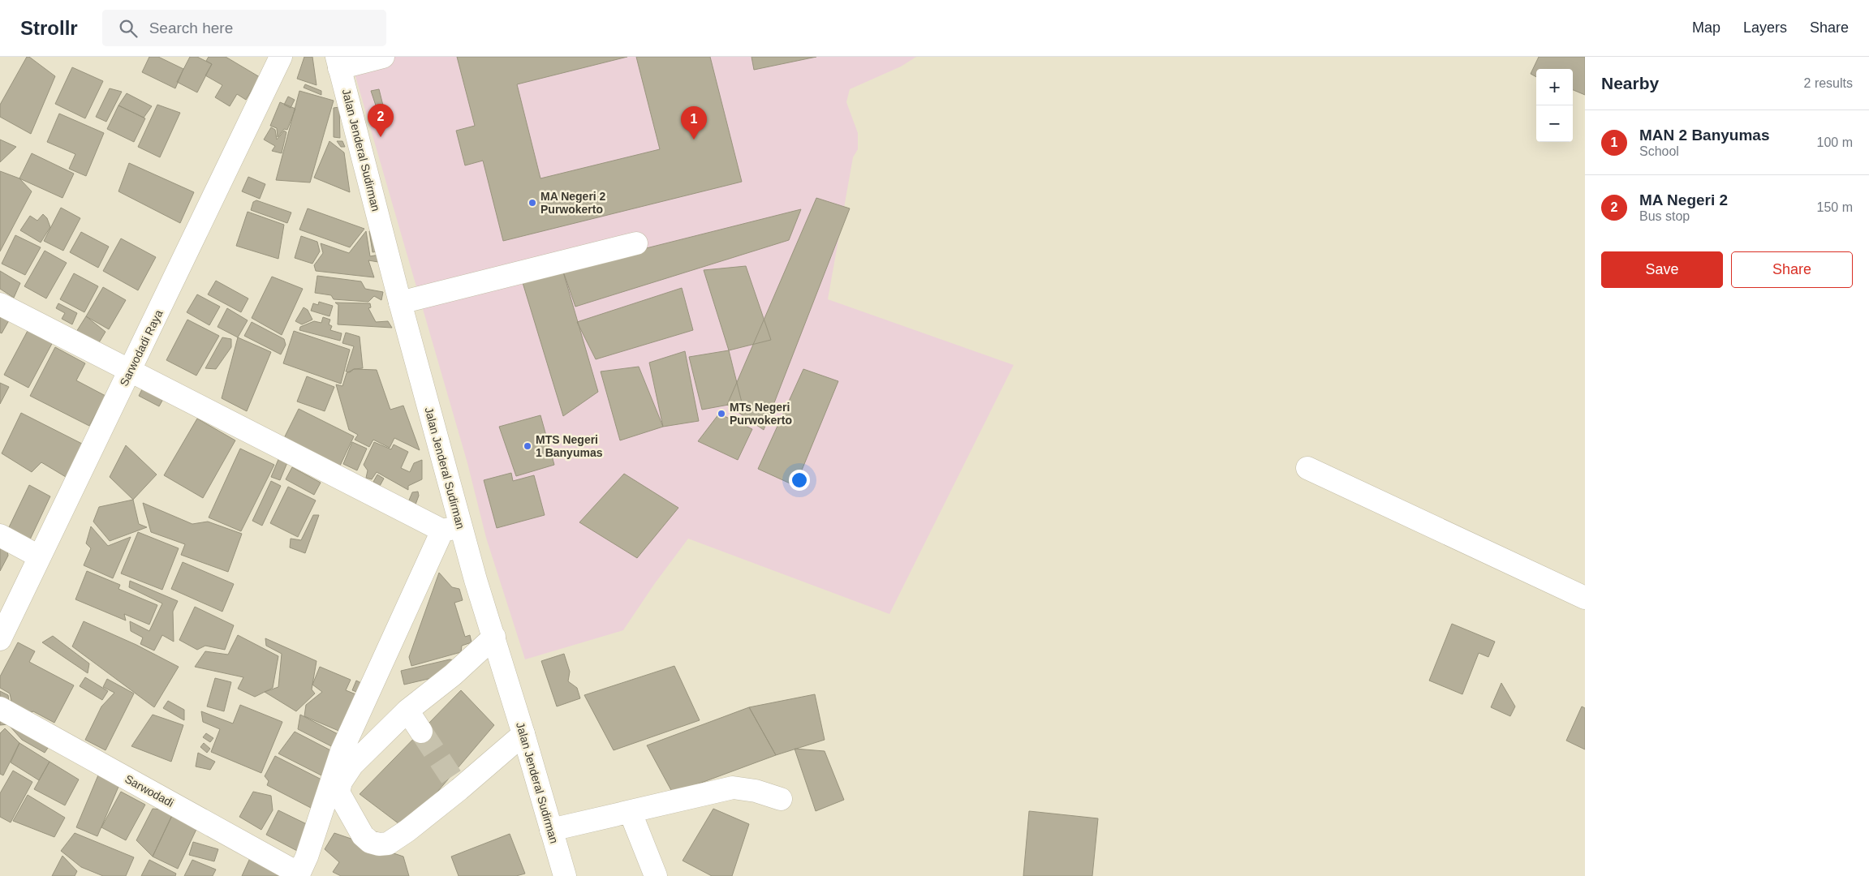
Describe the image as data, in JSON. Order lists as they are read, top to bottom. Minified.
{"streets":{"street":["Jalan Jenderal Sudirman","Sarwodadi Raya","Sarwodadi"]},"places":["MA Negeri 2 Purwokerto","MTs Negeri Purwokerto","MTS Negeri 1 Banyumas"],"page":{"header":"Strollr","search":"Search here","nav":["Map","Layers","Share"],"heading":["Nearby","2 results"],"map_buttons":["+","−"],"pins":["2","1"],"list":[{"mark":"1","name":"MAN 2 Banyumas","note":"School","value":"100 m"},{"mark":"2","name":"MA Negeri 2","note":"Bus stop","value":"150 m"}],"buttons":["Save","Share"]}}
